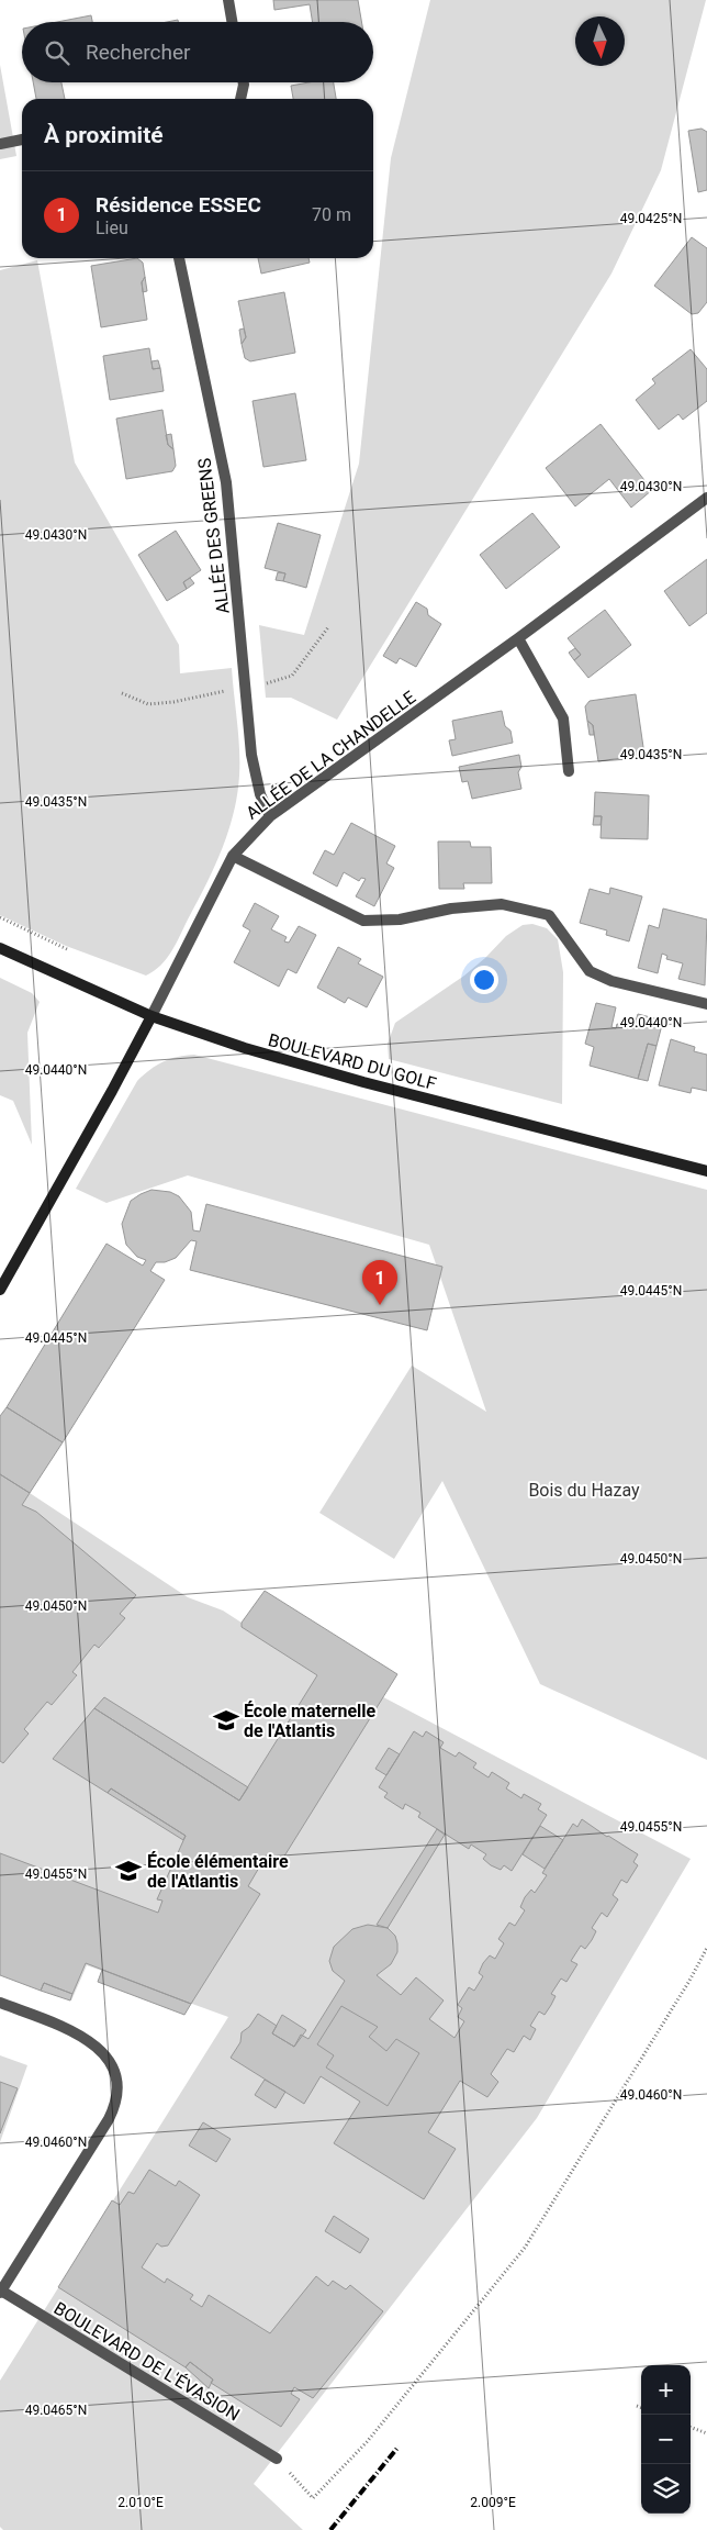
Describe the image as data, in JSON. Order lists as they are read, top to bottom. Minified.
{"streets":{"main road":["BOULEVARD DU GOLF"],"street":["ALLÉE DES GREENS","ALLÉE DE LA CHANDELLE","BOULEVARD DE L'ÉVASION"]},"crossings":[["ALLÉE DES GREENS","ALLÉE DE LA CHANDELLE"],["ALLÉE DE LA CHANDELLE","BOULEVARD DU GOLF"]],"parks":["Bois du Hazay"],"places":{"school or university":["École maternelle de l'Atlantis","École élémentaire de l'Atlantis"]},"north":"bottom","page":{"search":"Rechercher","heading":"À proximité","list":[{"mark":"1","name":"Résidence ESSEC","note":"Lieu","value":"70 m"}],"pins":"1","map_buttons":["+","−"]},"coordinates":["49.0425°N","49.0430°N","49.0435°N","49.0440°N","49.0445°N","49.0450°N","49.0455°N","49.0460°N","49.0465°N","2.010°E","2.009°E"]}
